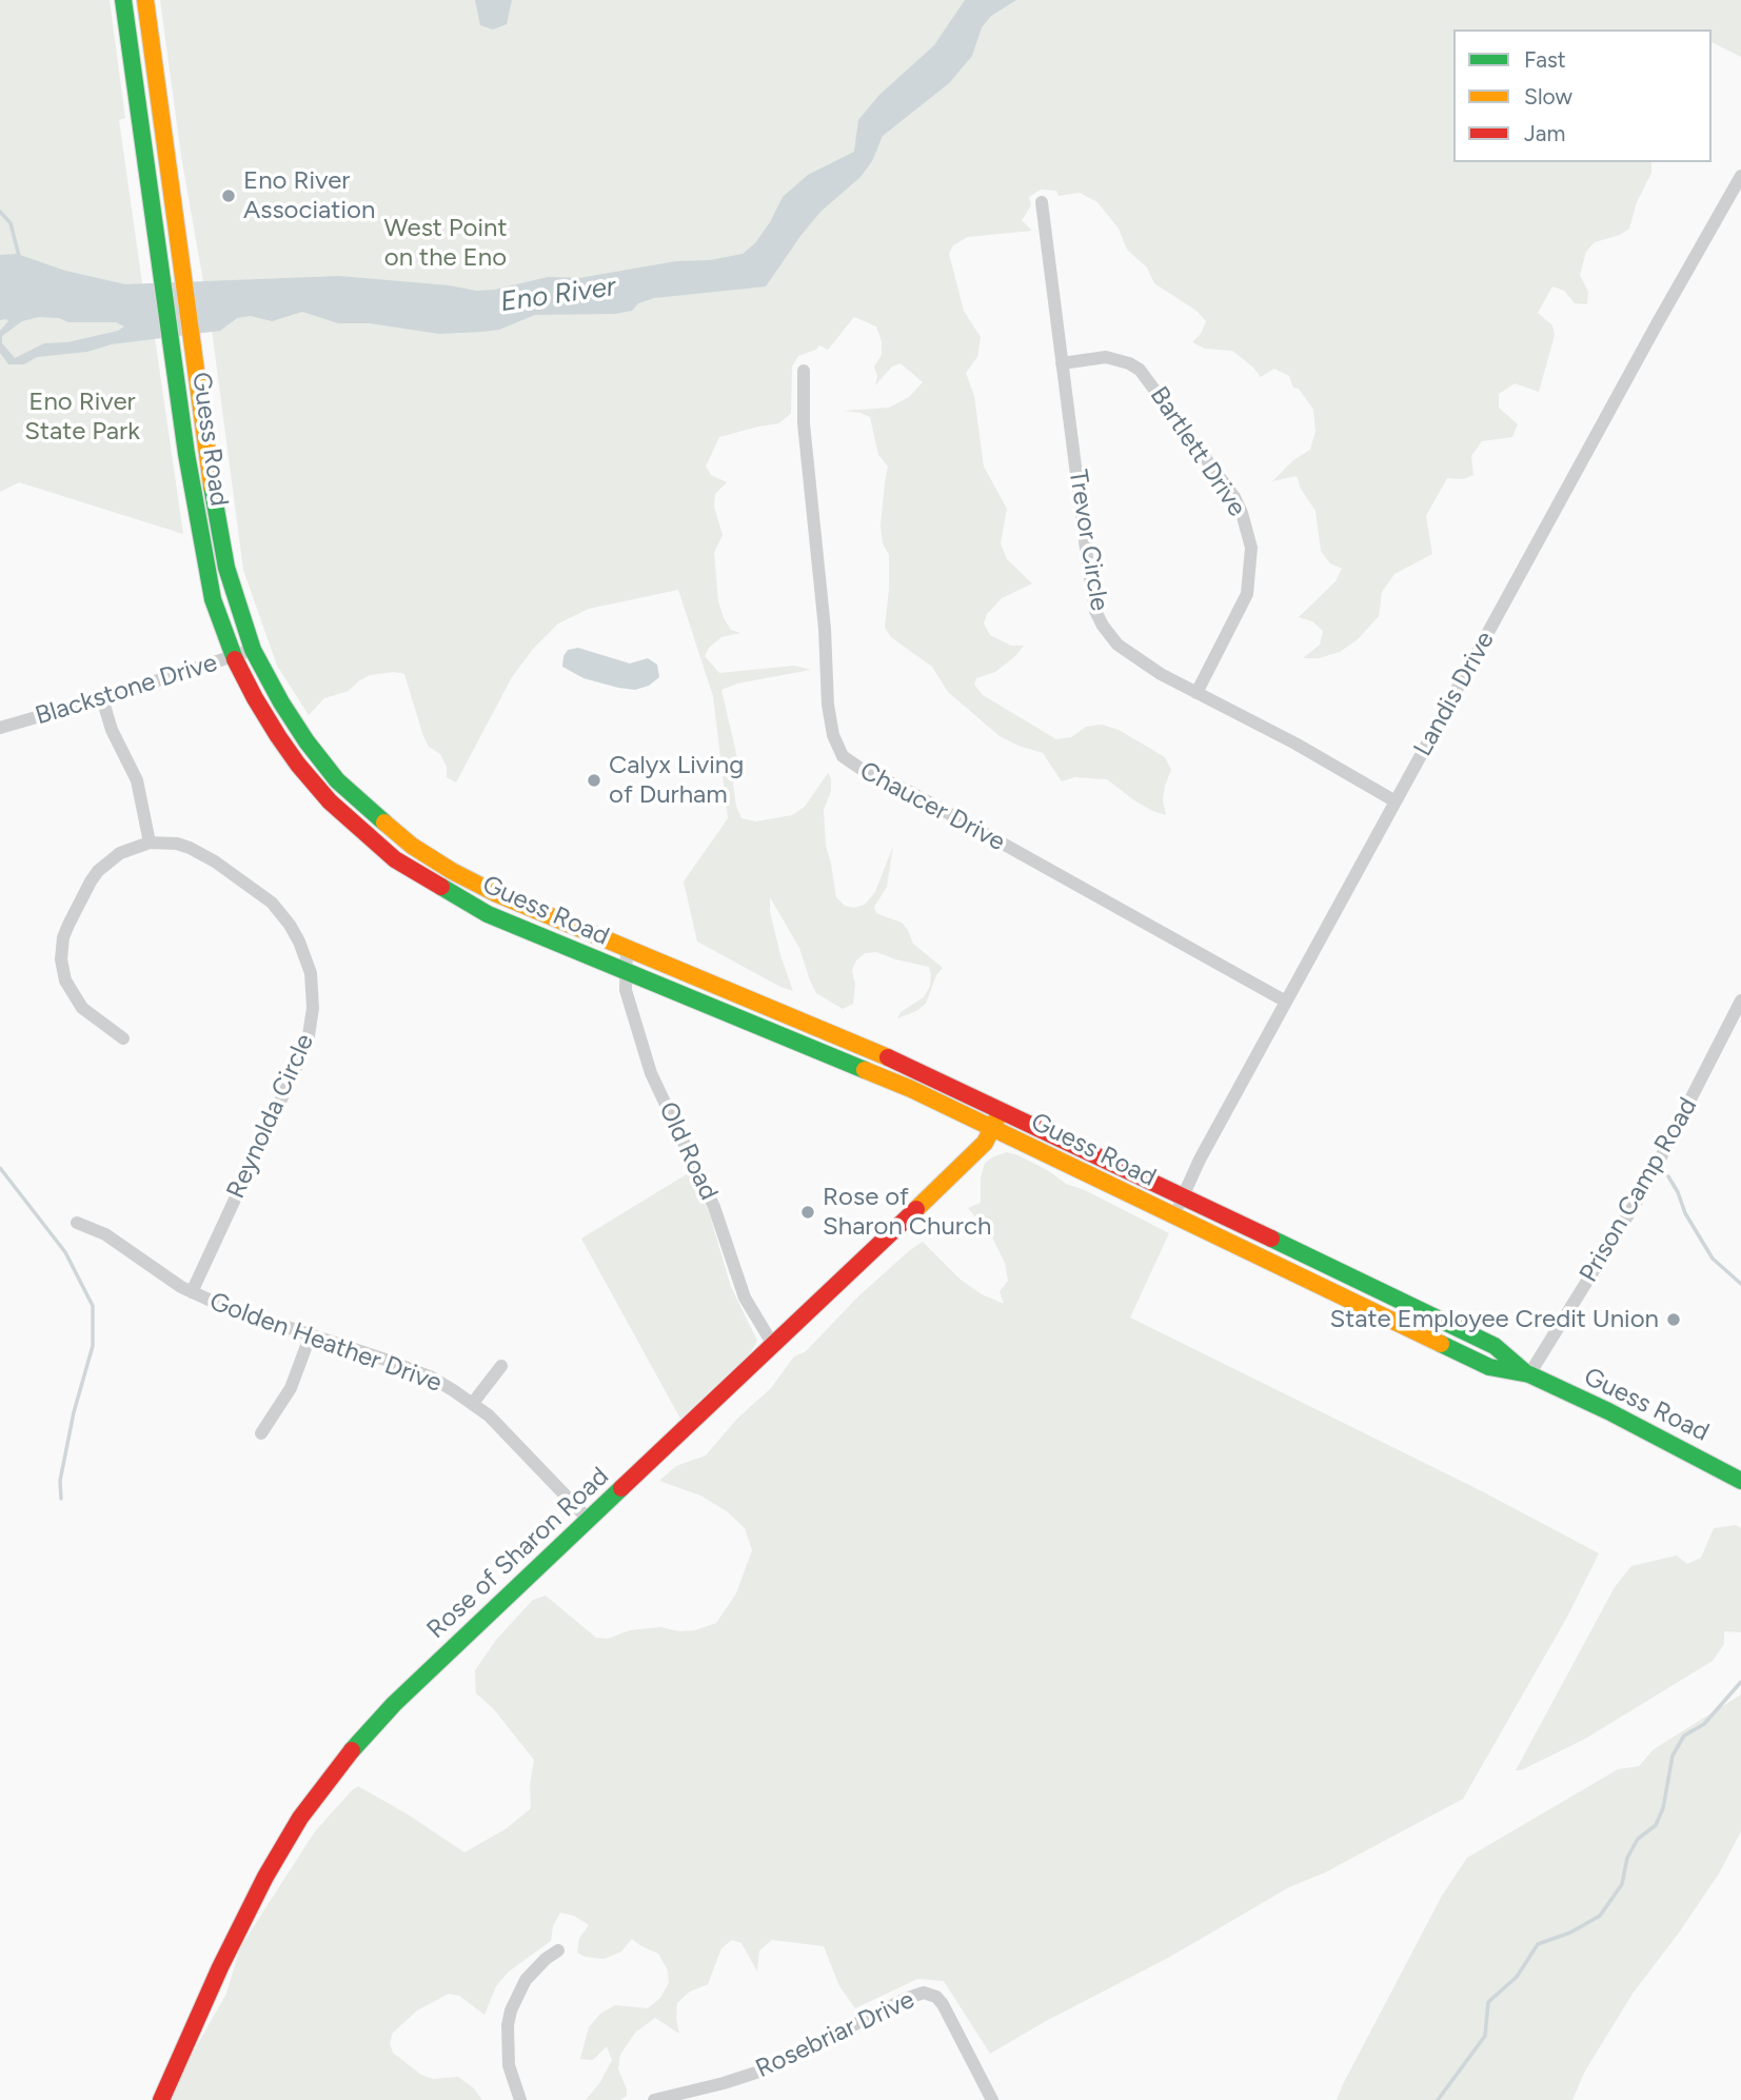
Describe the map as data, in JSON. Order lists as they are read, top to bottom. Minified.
{"streets":{"main road":["Guess Road","Rose of Sharon Road"],"street":["Bartlett Drive","Trevor Circle","Blackstone Drive","Landis Drive","Chaucer Drive","Reynolda Circle","Old Road","Prison Camp Road","Golden Heather Drive","Rosebriar Drive"]},"crossings":[["Guess Road","Blackstone Drive"],["Guess Road","Landis Drive"],["Guess Road","Old Road"],["Guess Road","Prison Camp Road"],["Guess Road","Rose of Sharon Road"],["Bartlett Drive","Trevor Circle"],["Trevor Circle","Landis Drive"],["Landis Drive","Chaucer Drive"],["Reynolda Circle","Golden Heather Drive"],["Old Road","Rose of Sharon Road"],["Golden Heather Drive","Rose of Sharon Road"]],"water":["Eno River"],"parks":["West Point on the Eno","Eno River State Park"],"places":["Eno River Association","Calyx Living of Durham","Rose of Sharon Church","State Employee Credit Union"],"legend":["Fast","Slow","Jam"]}
